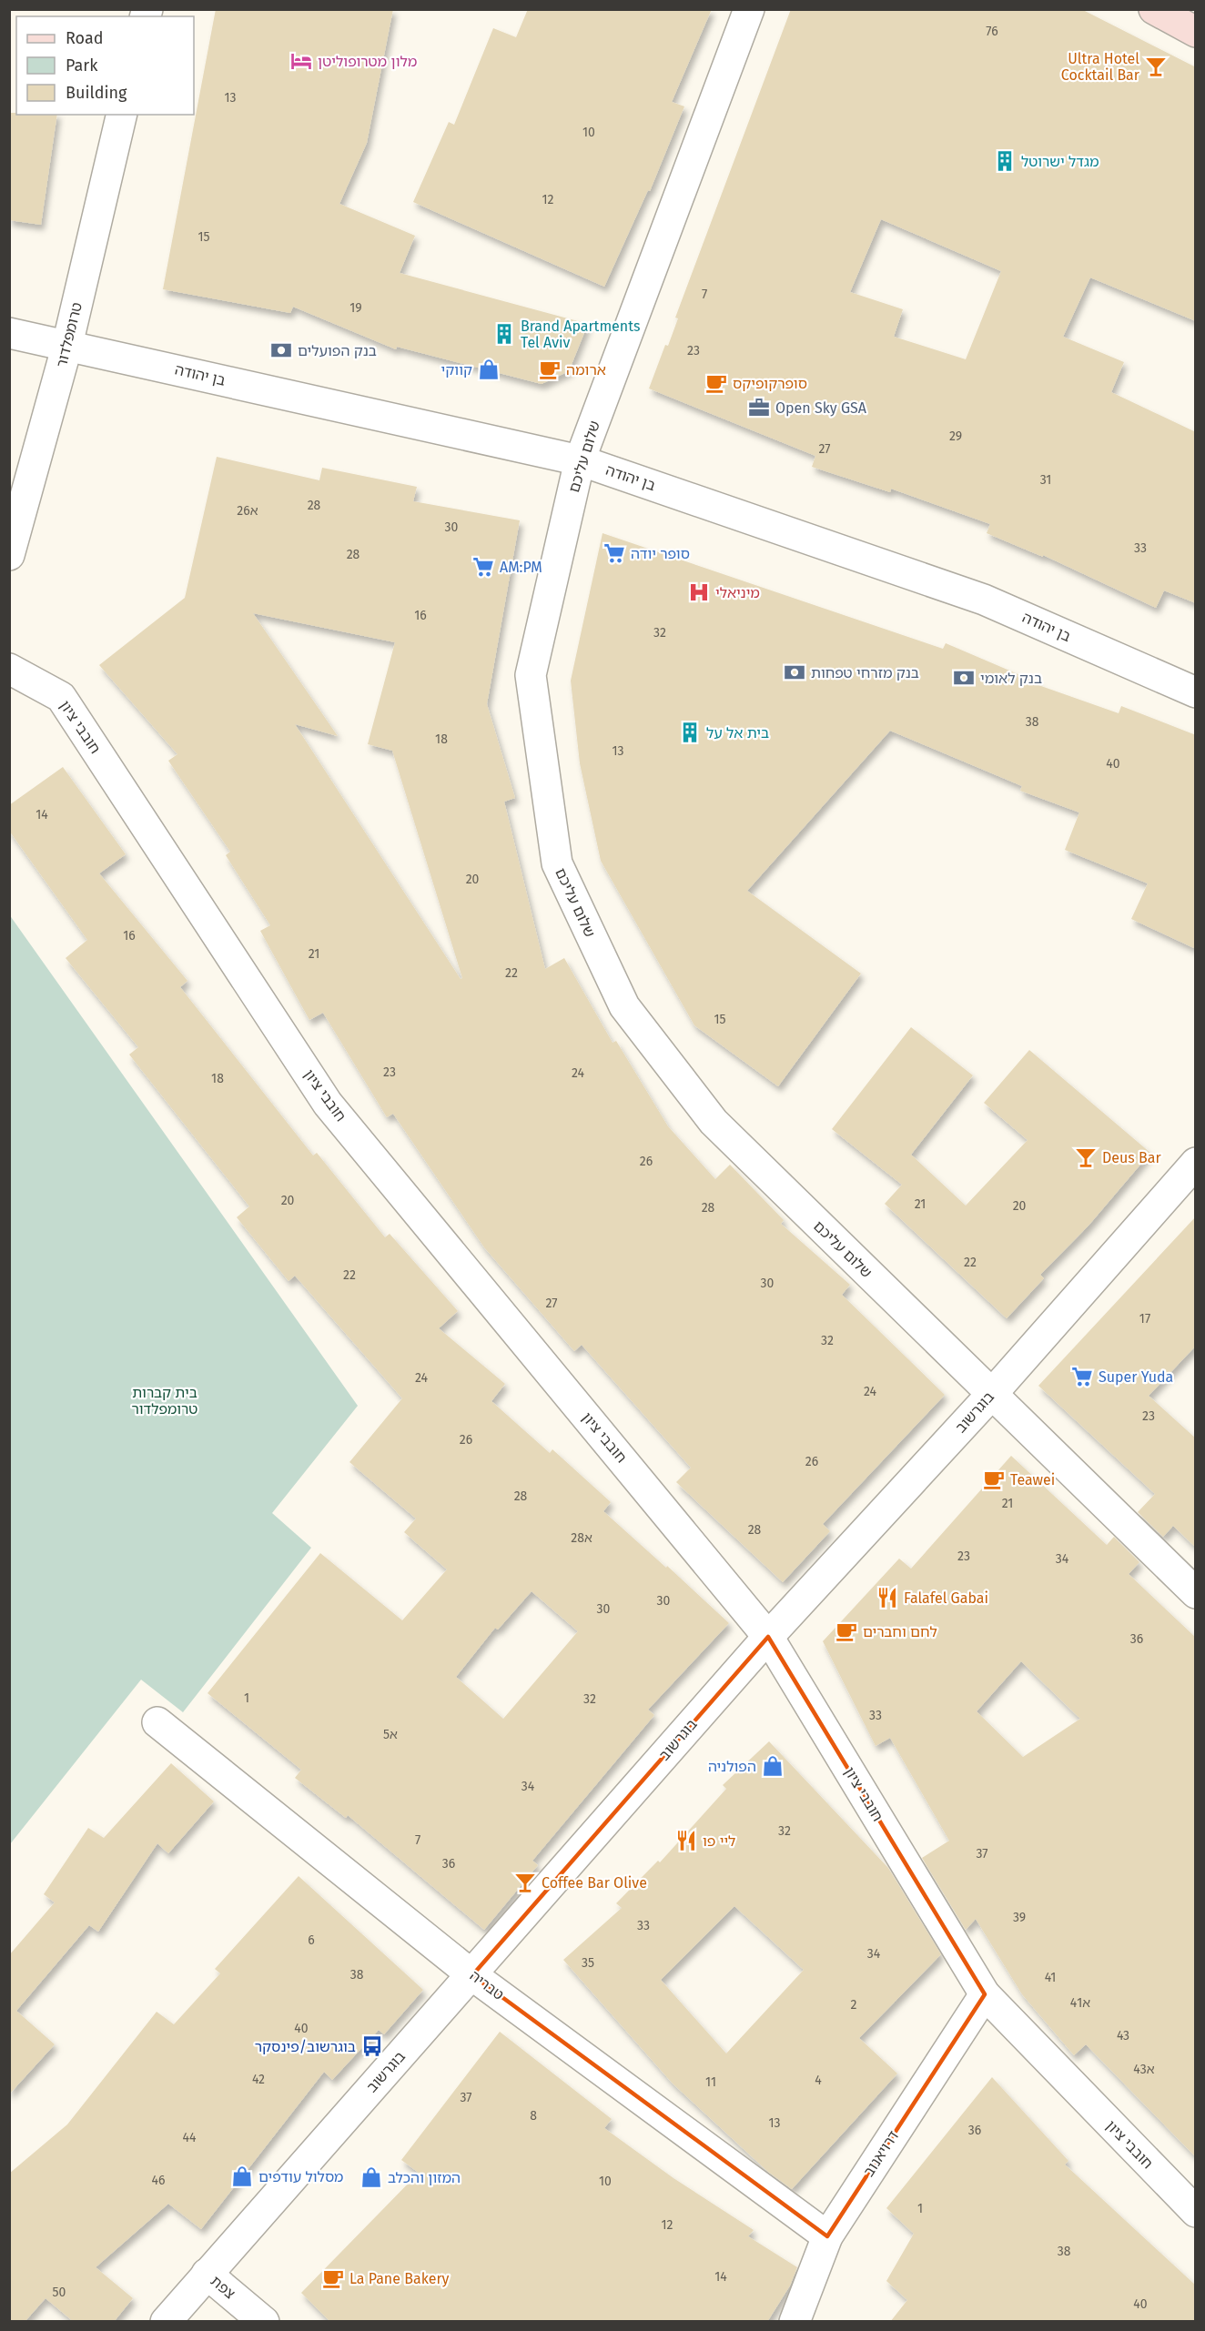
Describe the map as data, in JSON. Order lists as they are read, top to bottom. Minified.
{"streets":{"street":["טרומפלדור","בן יהודה","שלום עליכם","חובבי ציון","בוגרשוב","טבריה","דרויאנוב","צפת"]},"crossings":[["טרומפלדור","בן יהודה"],["בן יהודה","שלום עליכם"],["שלום עליכם","בוגרשוב"],["חובבי ציון","בוגרשוב"],["חובבי ציון","דרויאנוב"],["בוגרשוב","טבריה"],["בוגרשוב","צפת"],["טבריה","דרויאנוב"]],"parks":["בית קברות טרומפלדור"],"places":{"hotel":["מלון מטרופוליטן"],"bar":["Ultra Hotel Cocktail Bar","Deus Bar","Coffee Bar Olive"],"building":["מגדל ישרוטל","Brand Apartments Tel Aviv","בית אל על"],"bank":["בנק הפועלים","בנק מזרחי טפחות","בנק לאומי"],"shop":["קווקי","הפולניה","מסלול עודפים","המזון והכלב"],"cafe":["ארומה","סופרקופיקס","Teawei","לחם וחברים","La Pane Bakery"],"office":["Open Sky GSA"],"supermarket":["סופר יודה","AM:PM","Super Yuda"],"hospital":["מיניאלי"],"restaurant":["Falafel Gabai","ליי פו"],"bus stop":["בוגרשוב/פינסקר"]},"house_numbers":["76","13","10","12","15","7","19","23","29","27","31","28","26א","30","33","28","16","32","38","18","13","40","14","20","16","21","22","15","23","24","18","26","20","21","20","28","22","22","30","27","17","32","24","24","23","26","26","28","21","28","28א","23","34","30","30","36","1","32","33","5א","34","32","7","37","36","39","33","6","34","35","38","41","41א","2","40","43","43א","42","4","11","37","8","13","36","44","46","10","1","12","38","14","50","40"],"legend":["Road","Park","Building"]}
